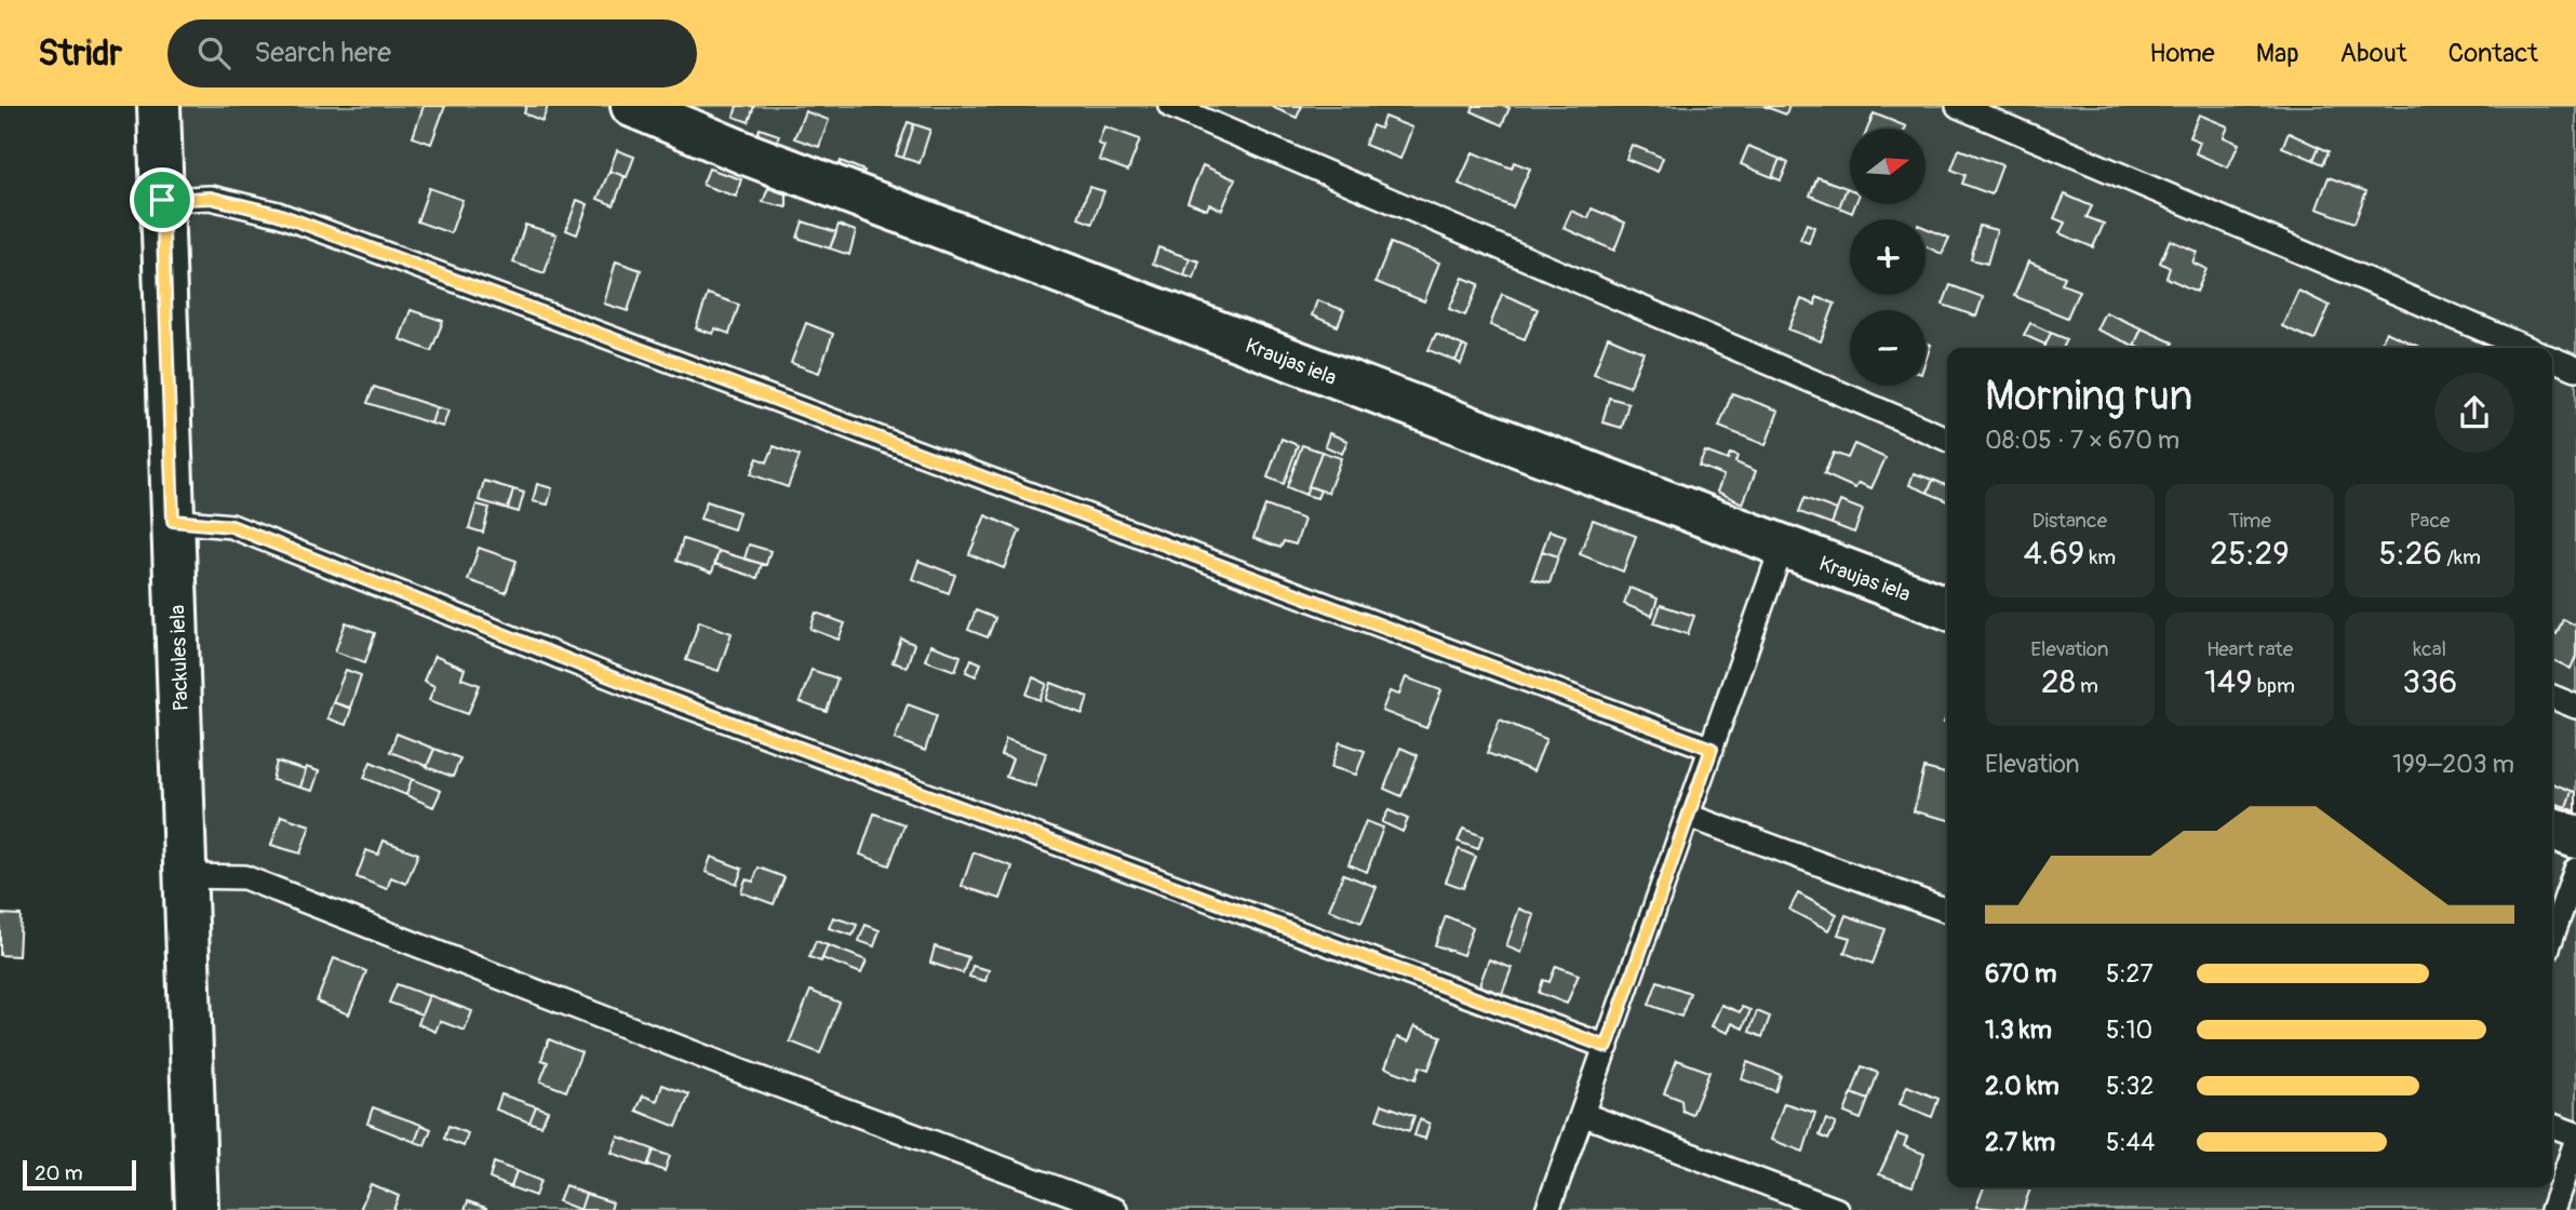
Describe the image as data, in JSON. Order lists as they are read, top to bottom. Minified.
{"streets":{"street":["Kraujas iela","Packules iela"]},"scale_bar":"20 m","north":"right","page":{"header":"Stridr","search":"Search here","nav":["Home","Map","About","Contact"],"map_buttons":["+","−"],"heading":["Morning run","08:05 · 7 × 670 m"],"stats":[["Distance","4.69 km"],["Time","25:29"],["Pace","5:26 /km"],["Elevation","28 m"],["Heart rate","149 bpm"],["kcal","336"]],"chart":["Elevation","199–203 m"],"list":[{"name":"670 m","note":"5:27"},{"name":"1.3 km","note":"5:10"},{"name":"2.0 km","note":"5:32"},{"name":"2.7 km","note":"5:44"}],"scale":"20 m"}}
